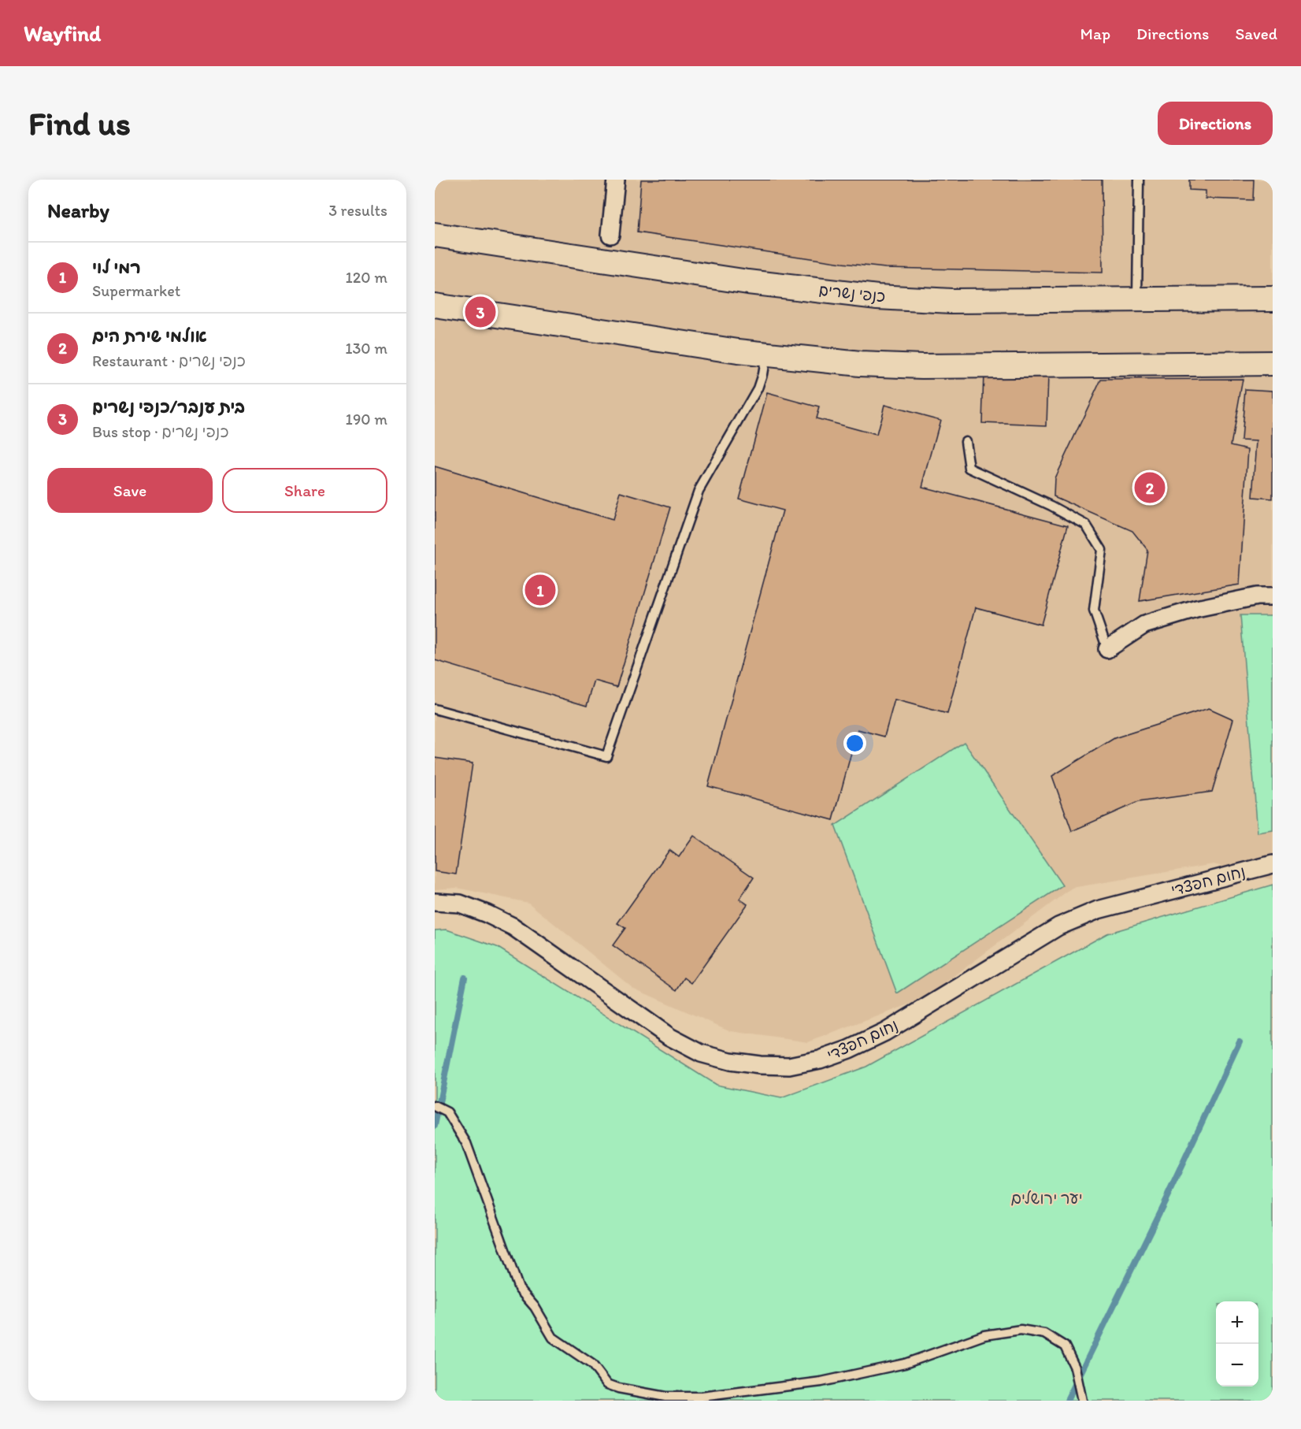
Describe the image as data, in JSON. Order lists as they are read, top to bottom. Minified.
{"streets":{"street":["כנפי נשרים","נחום חפצדי"]},"parks":["יער ירושלים"],"page":{"header":"Wayfind","nav":["Map","Directions","Saved"],"buttons":["Directions",["Save","Share"]],"title":"Find us","heading":["Nearby","3 results"],"list":[{"mark":"1","name":"רמי לוי","note":"Supermarket","value":"120 m"},{"mark":"2","name":"אולמי שירת הים","note":"Restaurant · כנפי נשרים","value":"130 m"},{"mark":"3","name":"בית ענבר/כנפי נשרים","note":"Bus stop · כנפי נשרים","value":"190 m"}],"pins":["3","2","1"],"map_buttons":["+","−"]}}
